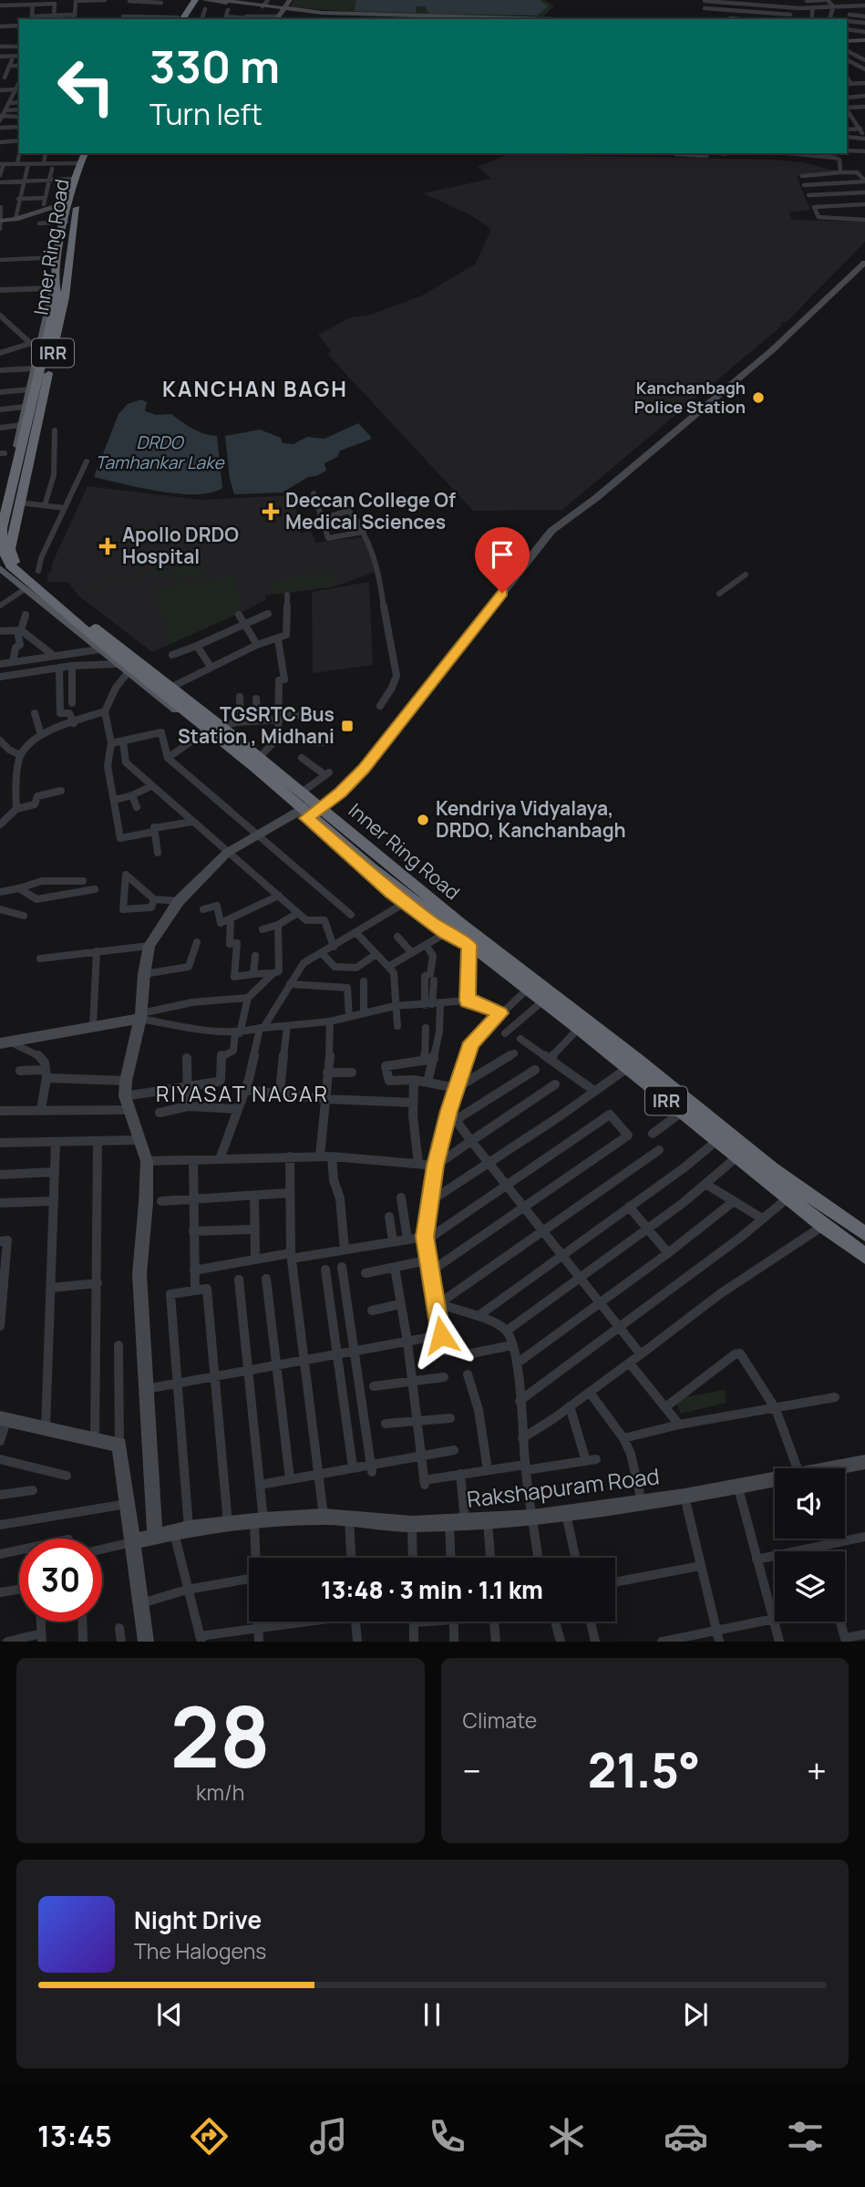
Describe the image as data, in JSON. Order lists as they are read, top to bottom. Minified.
{"streets":{"highway":["Inner Ring Road","IRR"],"main road":["Rakshapuram Road"]},"districts":["KANCHAN BAGH","RIYASAT NAGAR"],"water":["DRDO Tamhankar Lake"],"places":{"other":["Kanchanbagh Police Station","Kendriya Vidyalaya, DRDO, Kanchanbagh"],"health":["Deccan College Of Medical Sciences","Apollo DRDO Hospital"],"transit":["TGSRTC Bus Station , Midhani"]},"page":{"turn":["330 m","Turn left"],"limit":"30","trip":"13:48 · 3 min · 1.1 km","tile":[["28","km/h"],"Climate"],"heat":["−","21.5°","+"],"song":["Night Drive","The Halogens"],"tabs":"13:45"}}
